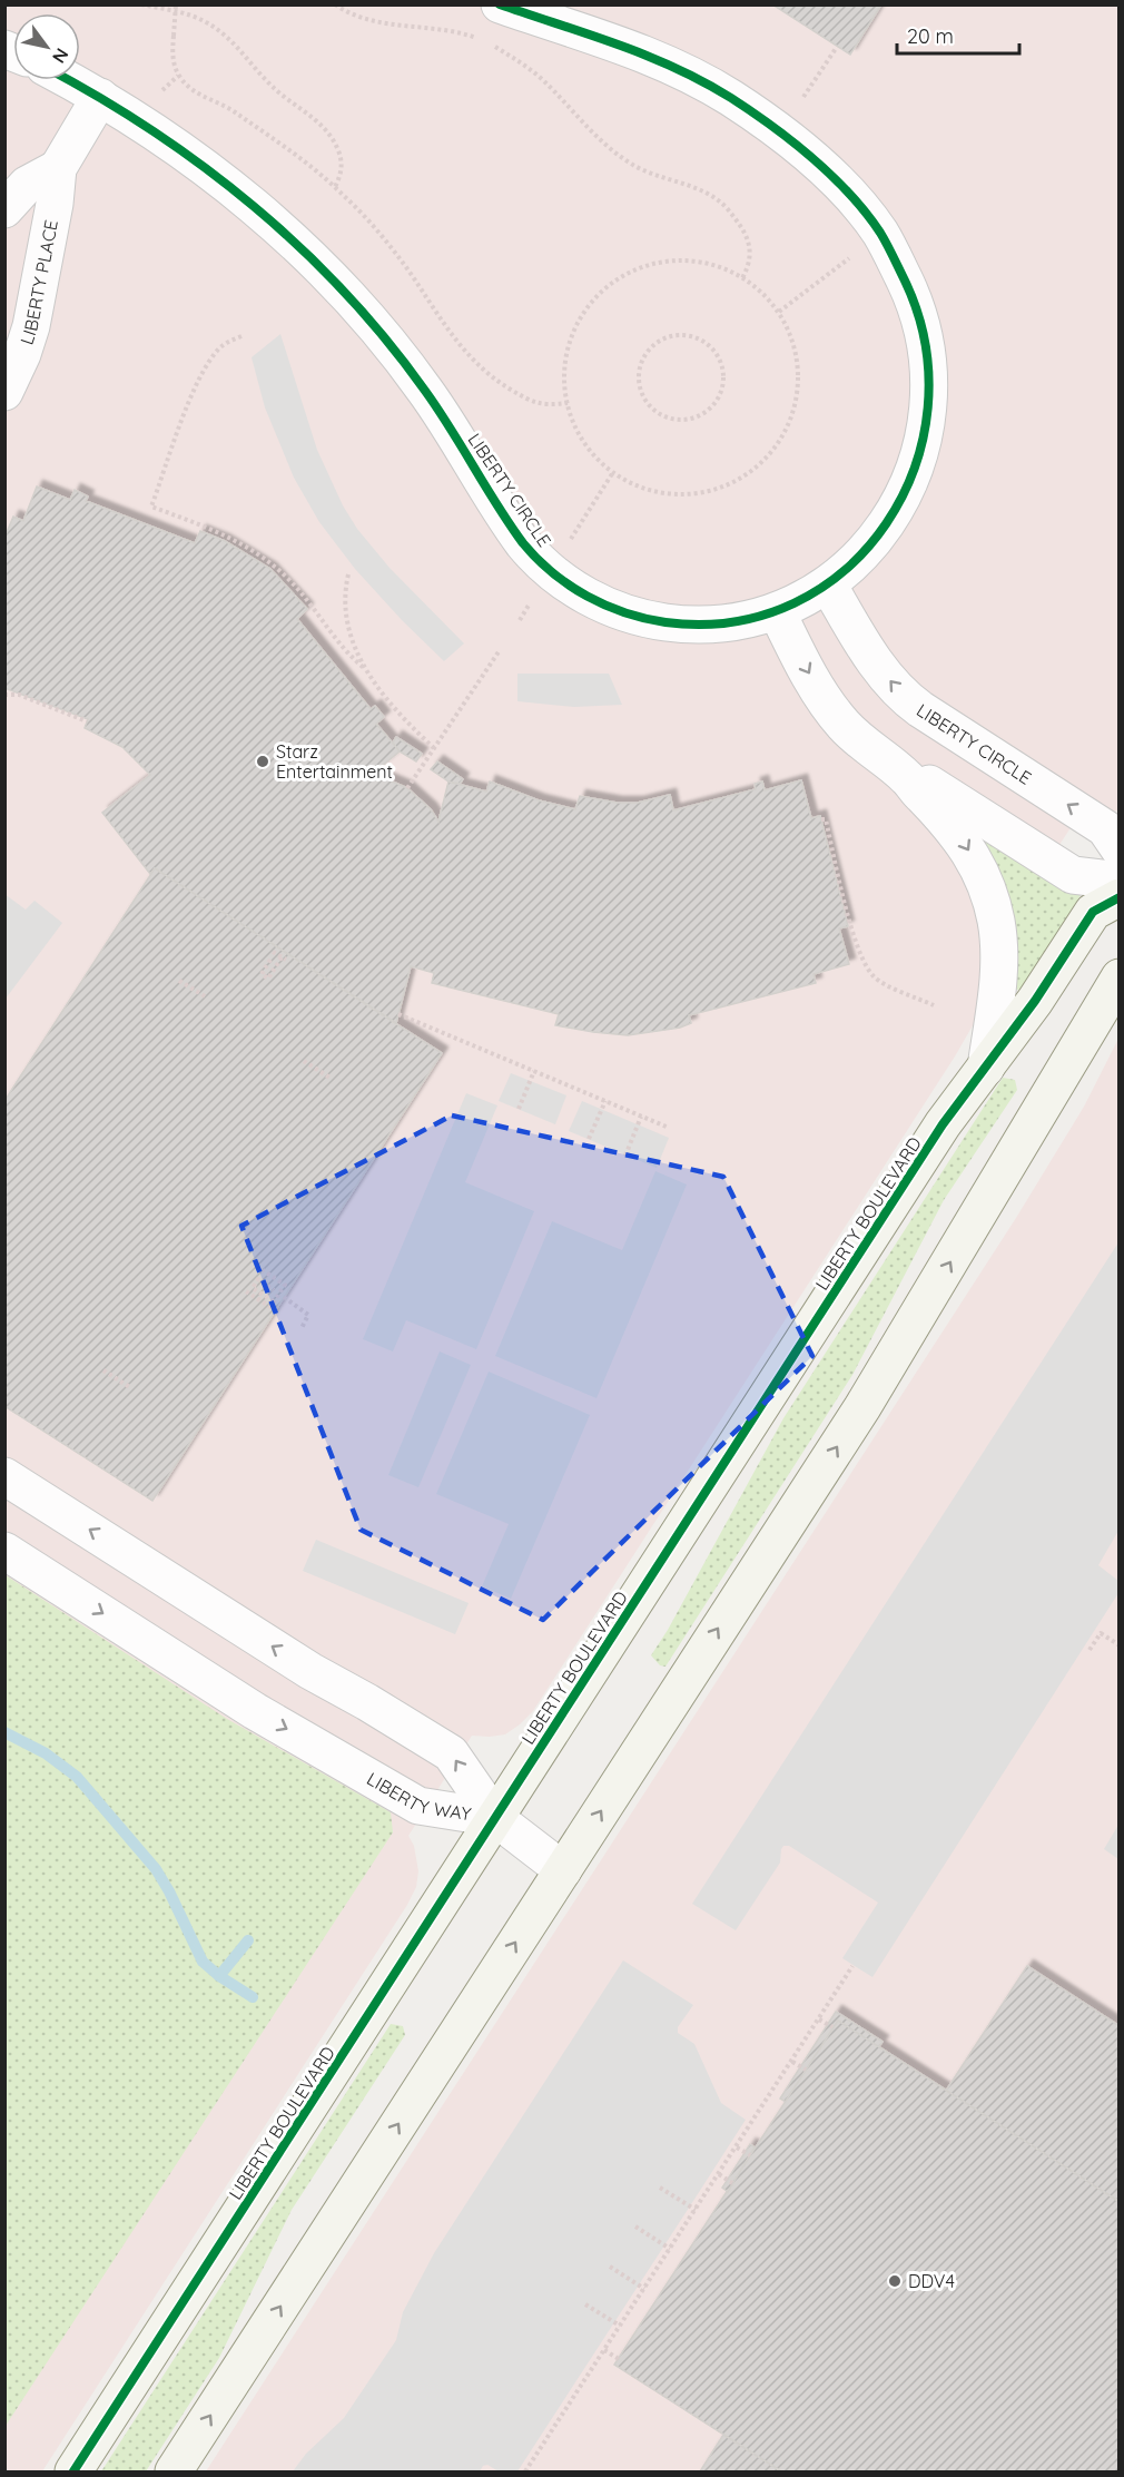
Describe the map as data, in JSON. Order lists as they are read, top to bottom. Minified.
{"streets":{"street":["LIBERTY PLACE","LIBERTY CIRCLE","LIBERTY BOULEVARD","LIBERTY WAY"]},"crossings":[["LIBERTY PLACE","LIBERTY CIRCLE"],["LIBERTY BOULEVARD","LIBERTY WAY"]],"places":["Starz Entertainment","DDV4"],"scale_bar":"20 m","north":"bottom right"}
